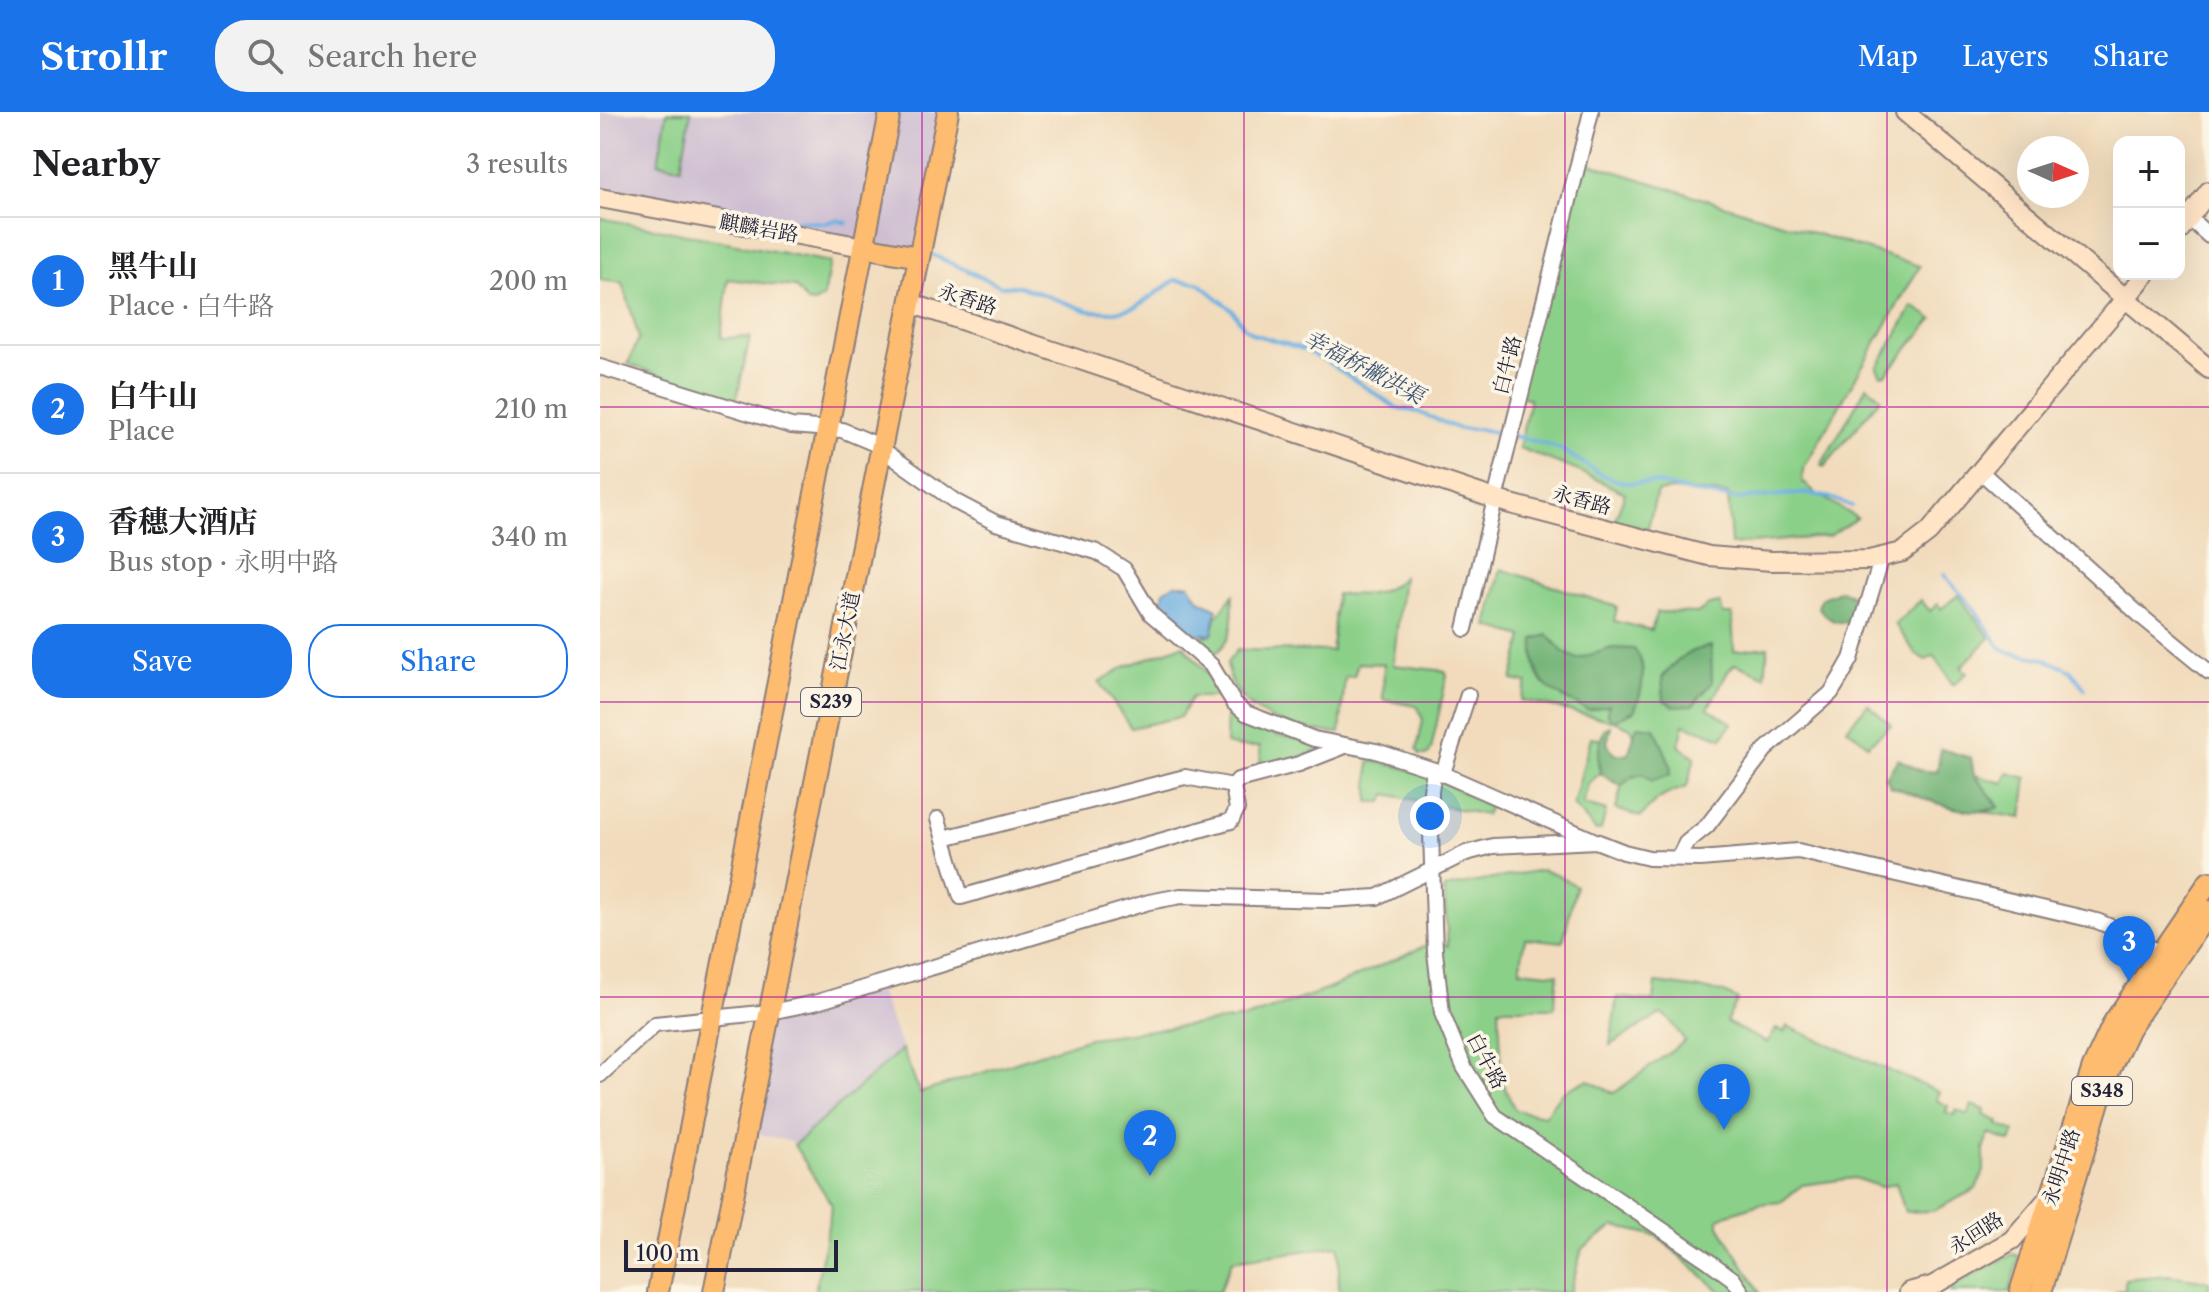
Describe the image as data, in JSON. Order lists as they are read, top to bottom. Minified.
{"streets":{"main road":["麒麟岩路","永香路","江永大道","S239","S348","永明中路","永回路"],"street":["白牛路"]},"crossings":[["麒麟岩路","江永大道"],["麒麟岩路","S239"],["永香路","白牛路"],["永香路","江永大道"],["永明中路","永回路"]],"water":["幸福桥撇洪渠"],"scale_bar":"100 m","north":"right","page":{"header":"Strollr","search":"Search here","nav":["Map","Layers","Share"],"heading":["Nearby","3 results"],"map_buttons":["+","−"],"list":[{"mark":"1","name":"黑牛山","note":"Place · 白牛路","value":"200 m"},{"mark":"2","name":"白牛山","note":"Place","value":"210 m"},{"mark":"3","name":"香穗大酒店","note":"Bus stop · 永明中路","value":"340 m"}],"buttons":["Save","Share"],"pins":["3","1","2"],"scale":"100 m"}}
